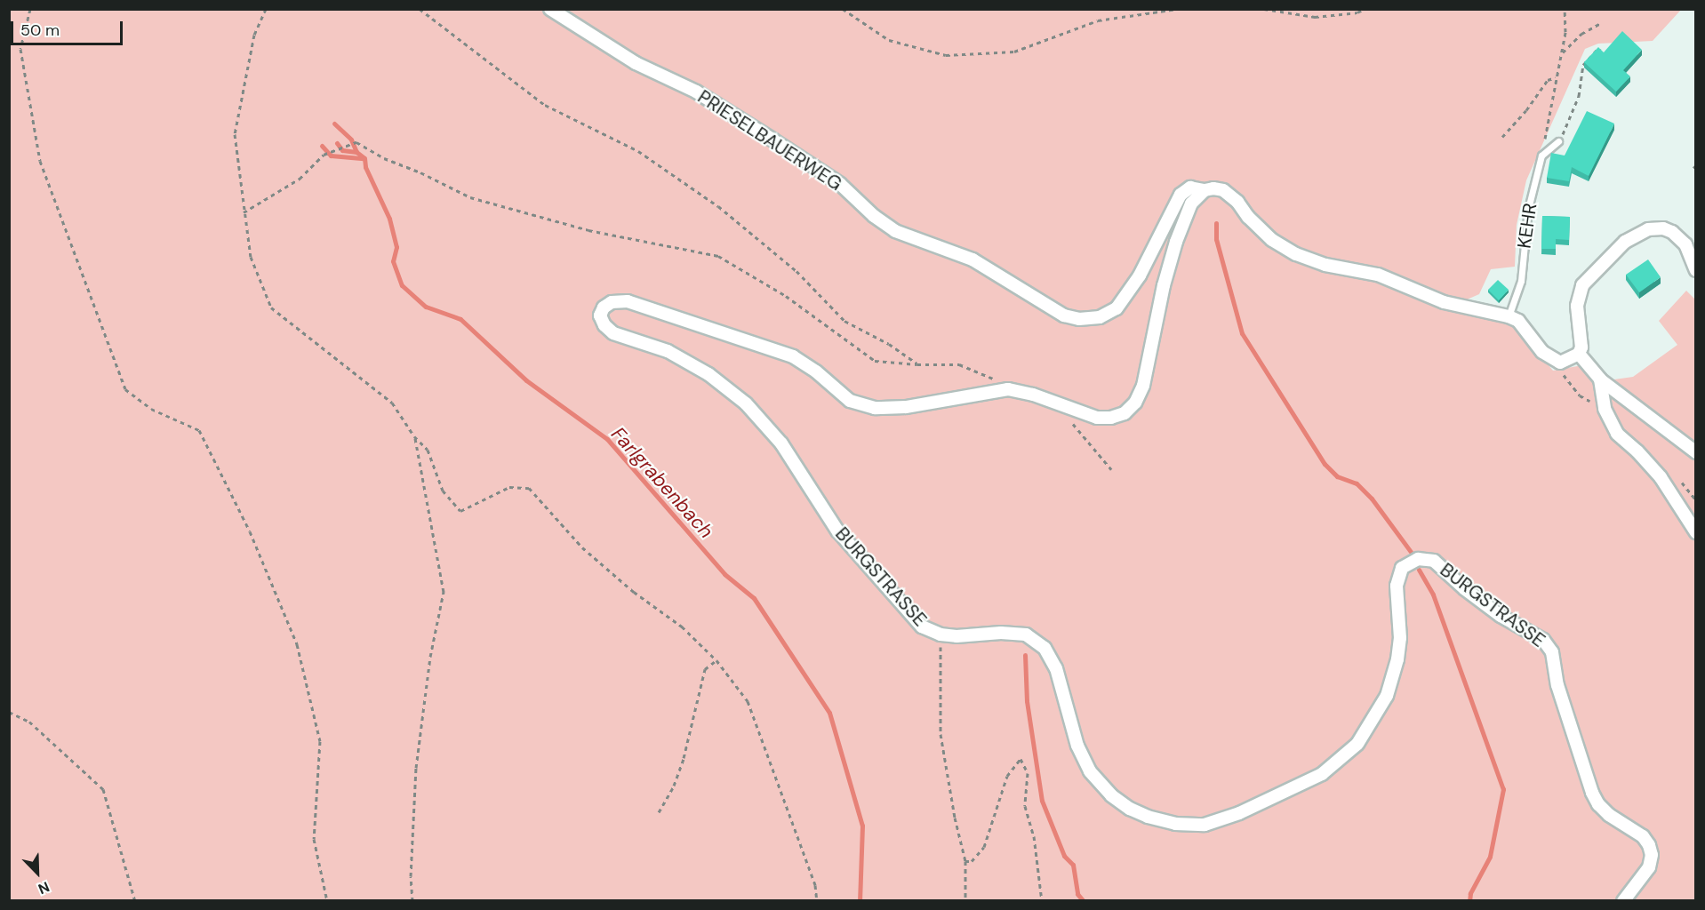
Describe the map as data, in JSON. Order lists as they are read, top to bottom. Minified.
{"streets":{"street":["PRIESELBAUERWEG","BURGSTRASSE"],"lane":["KEHR"]},"crossings":[["PRIESELBAUERWEG","KEHR"],["PRIESELBAUERWEG","BURGSTRASSE"]],"water":["Farlgrabenbach"],"scale_bar":"50 m","north":"bottom right"}
